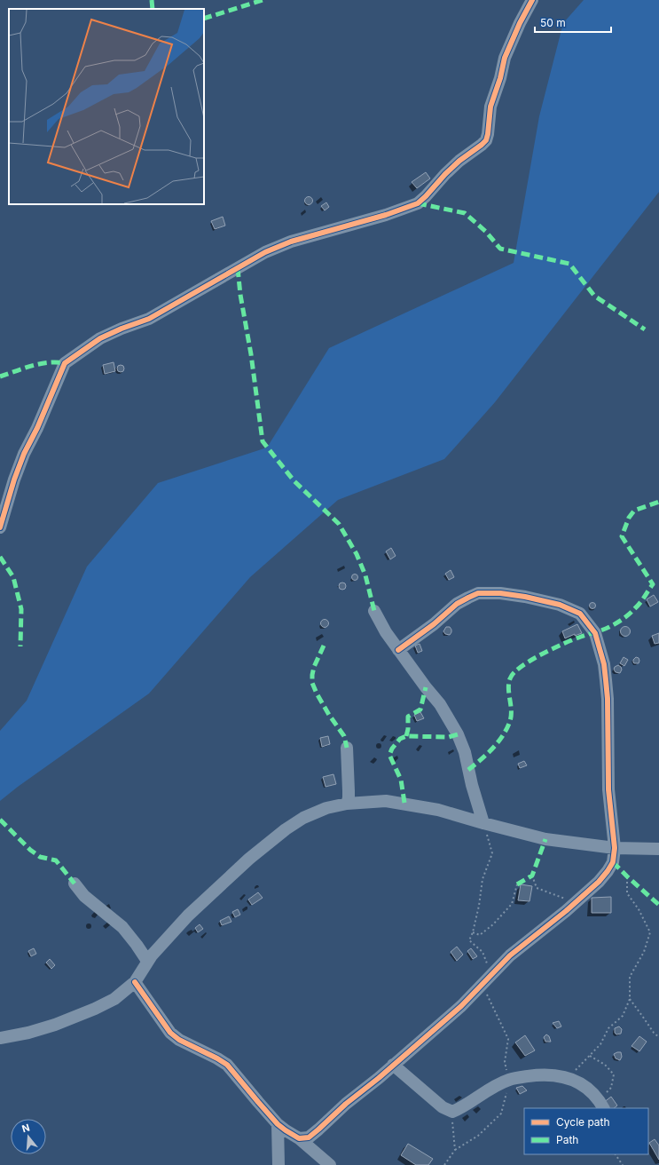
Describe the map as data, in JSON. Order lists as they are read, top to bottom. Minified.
{"legend":["Cycle path","Path"],"scale_bar":"50 m","north":"top"}
